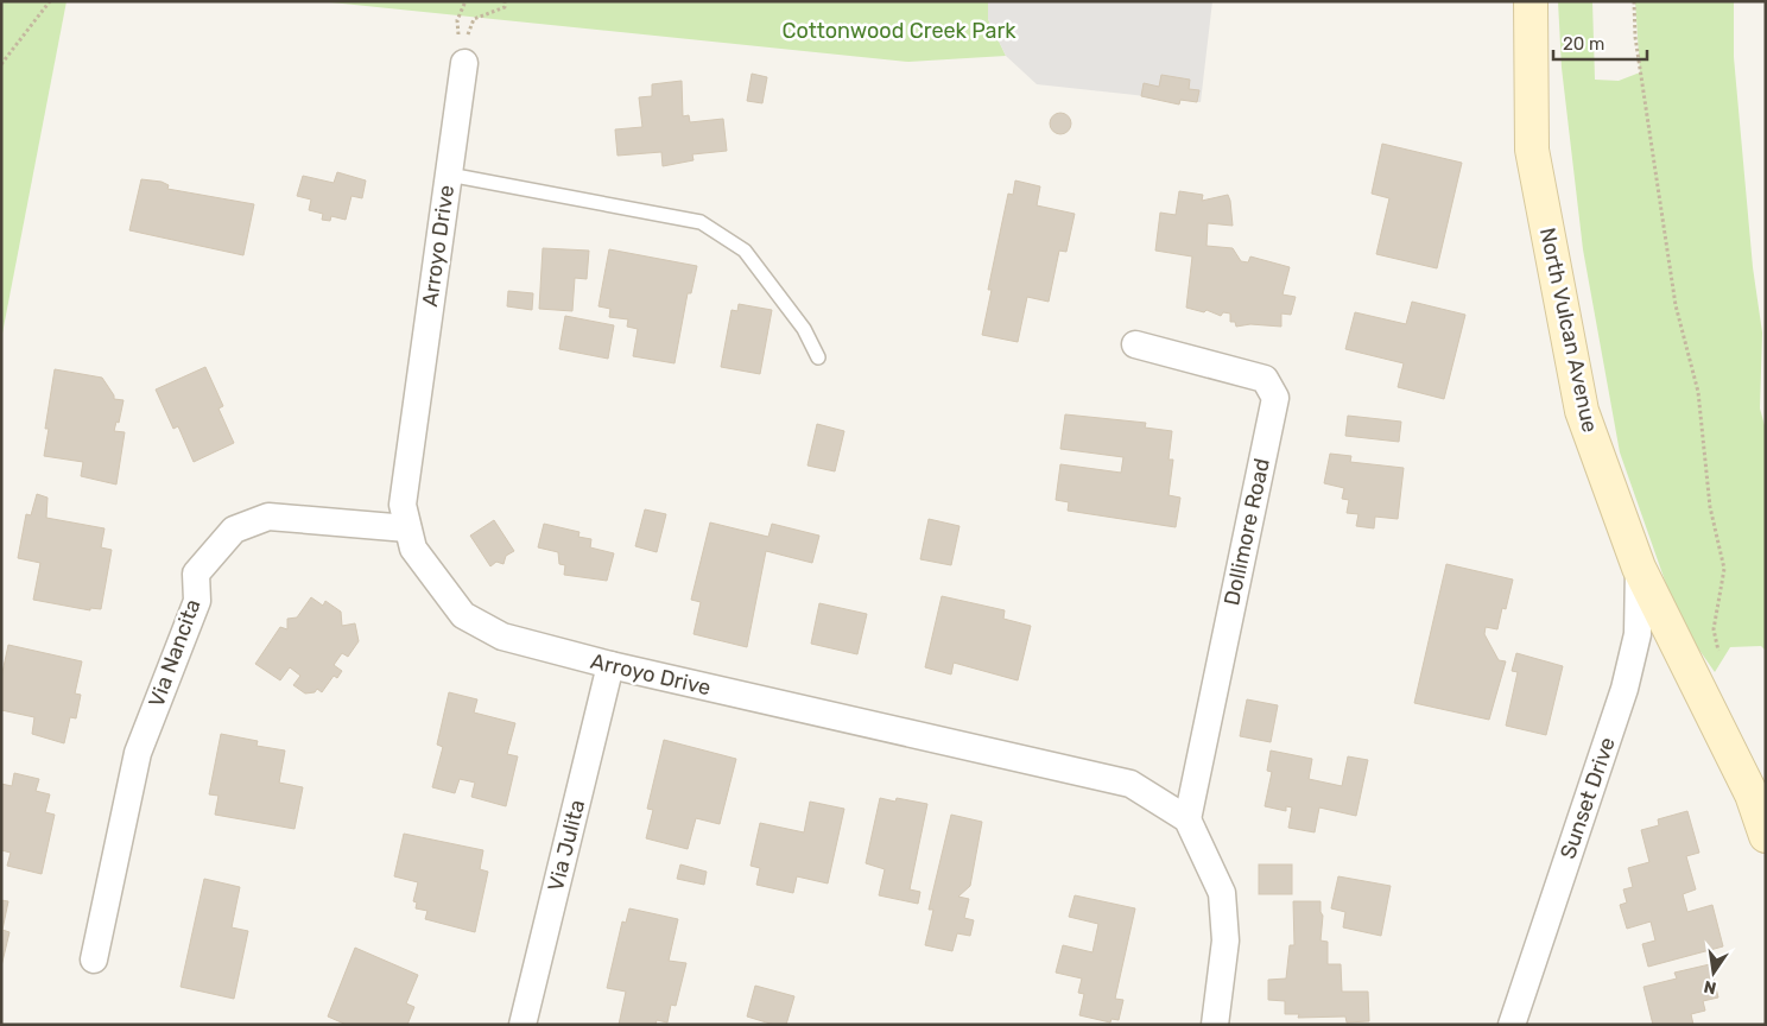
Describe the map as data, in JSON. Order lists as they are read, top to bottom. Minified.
{"streets":{"main road":["North Vulcan Avenue"],"street":["Arroyo Drive","Dollimore Road","Via Nancita","Sunset Drive","Via Julita"]},"crossings":[["Arroyo Drive","Dollimore Road"],["Arroyo Drive","Via Nancita"],["Arroyo Drive","Via Julita"],["North Vulcan Avenue","Sunset Drive"]],"parks":["Cottonwood Creek Park"],"scale_bar":"20 m","north":"bottom"}
